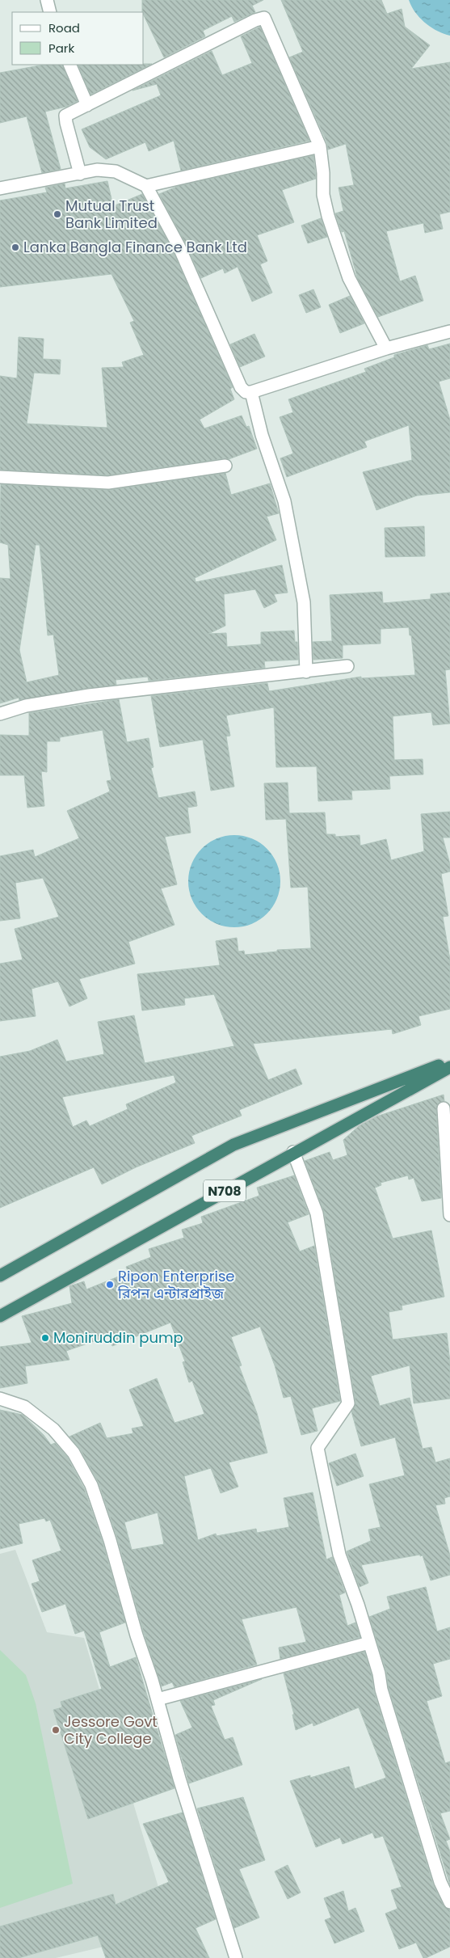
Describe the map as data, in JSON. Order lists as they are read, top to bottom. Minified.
{"streets":{"highway":["N708"]},"places":["Mutual Trust Bank Limited","Lanka Bangla Finance Bank Ltd","Ripon Enterprise রিপন এন্টারপ্রাইজ","Moniruddin pump","Jessore Govt City College"],"legend":["Road","Park"]}
